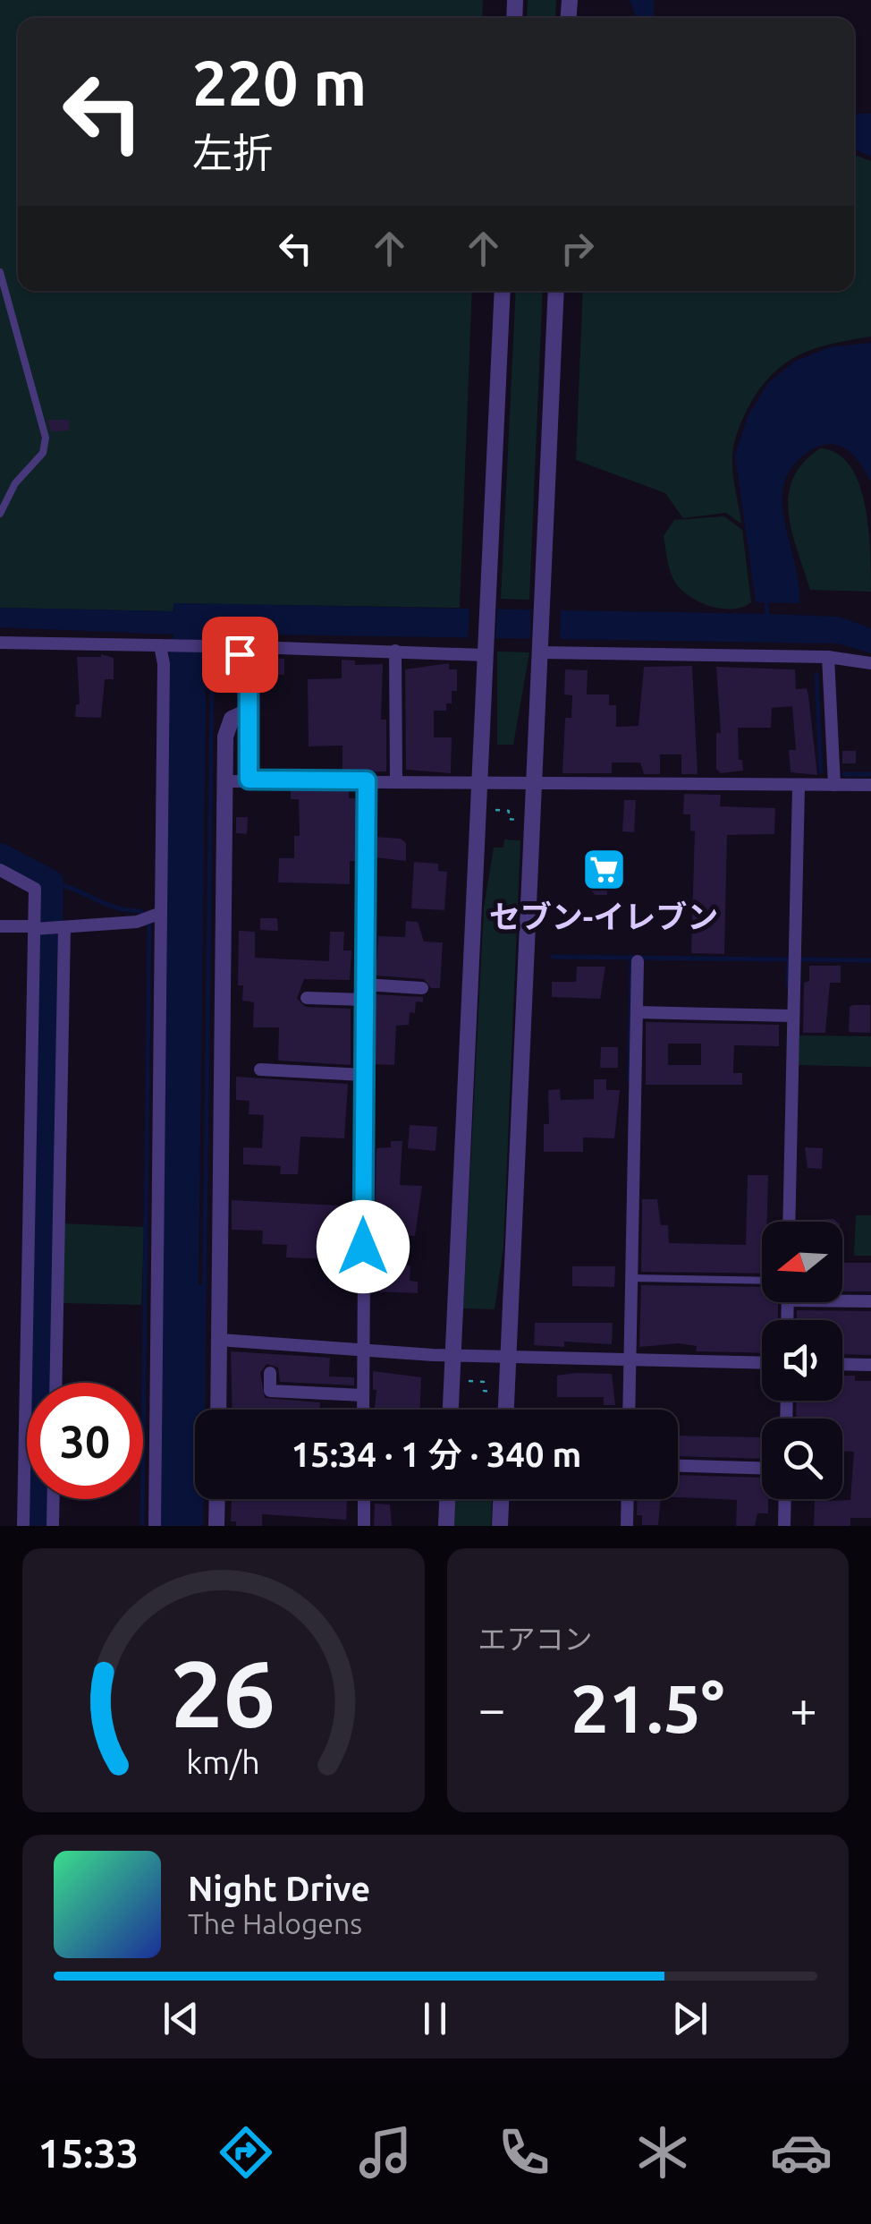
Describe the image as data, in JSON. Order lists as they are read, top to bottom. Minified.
{"places":{"supermarket":["セブン-イレブン"]},"north":"left","page":{"turn":["220 m","左折"],"limit":"30","trip":"15:34 · 1 分 · 340 m","tile":"エアコン","heat":["−","21.5°","+"],"song":["Night Drive","The Halogens"],"tabs":"15:33","gauge":["26","km/h"]}}
